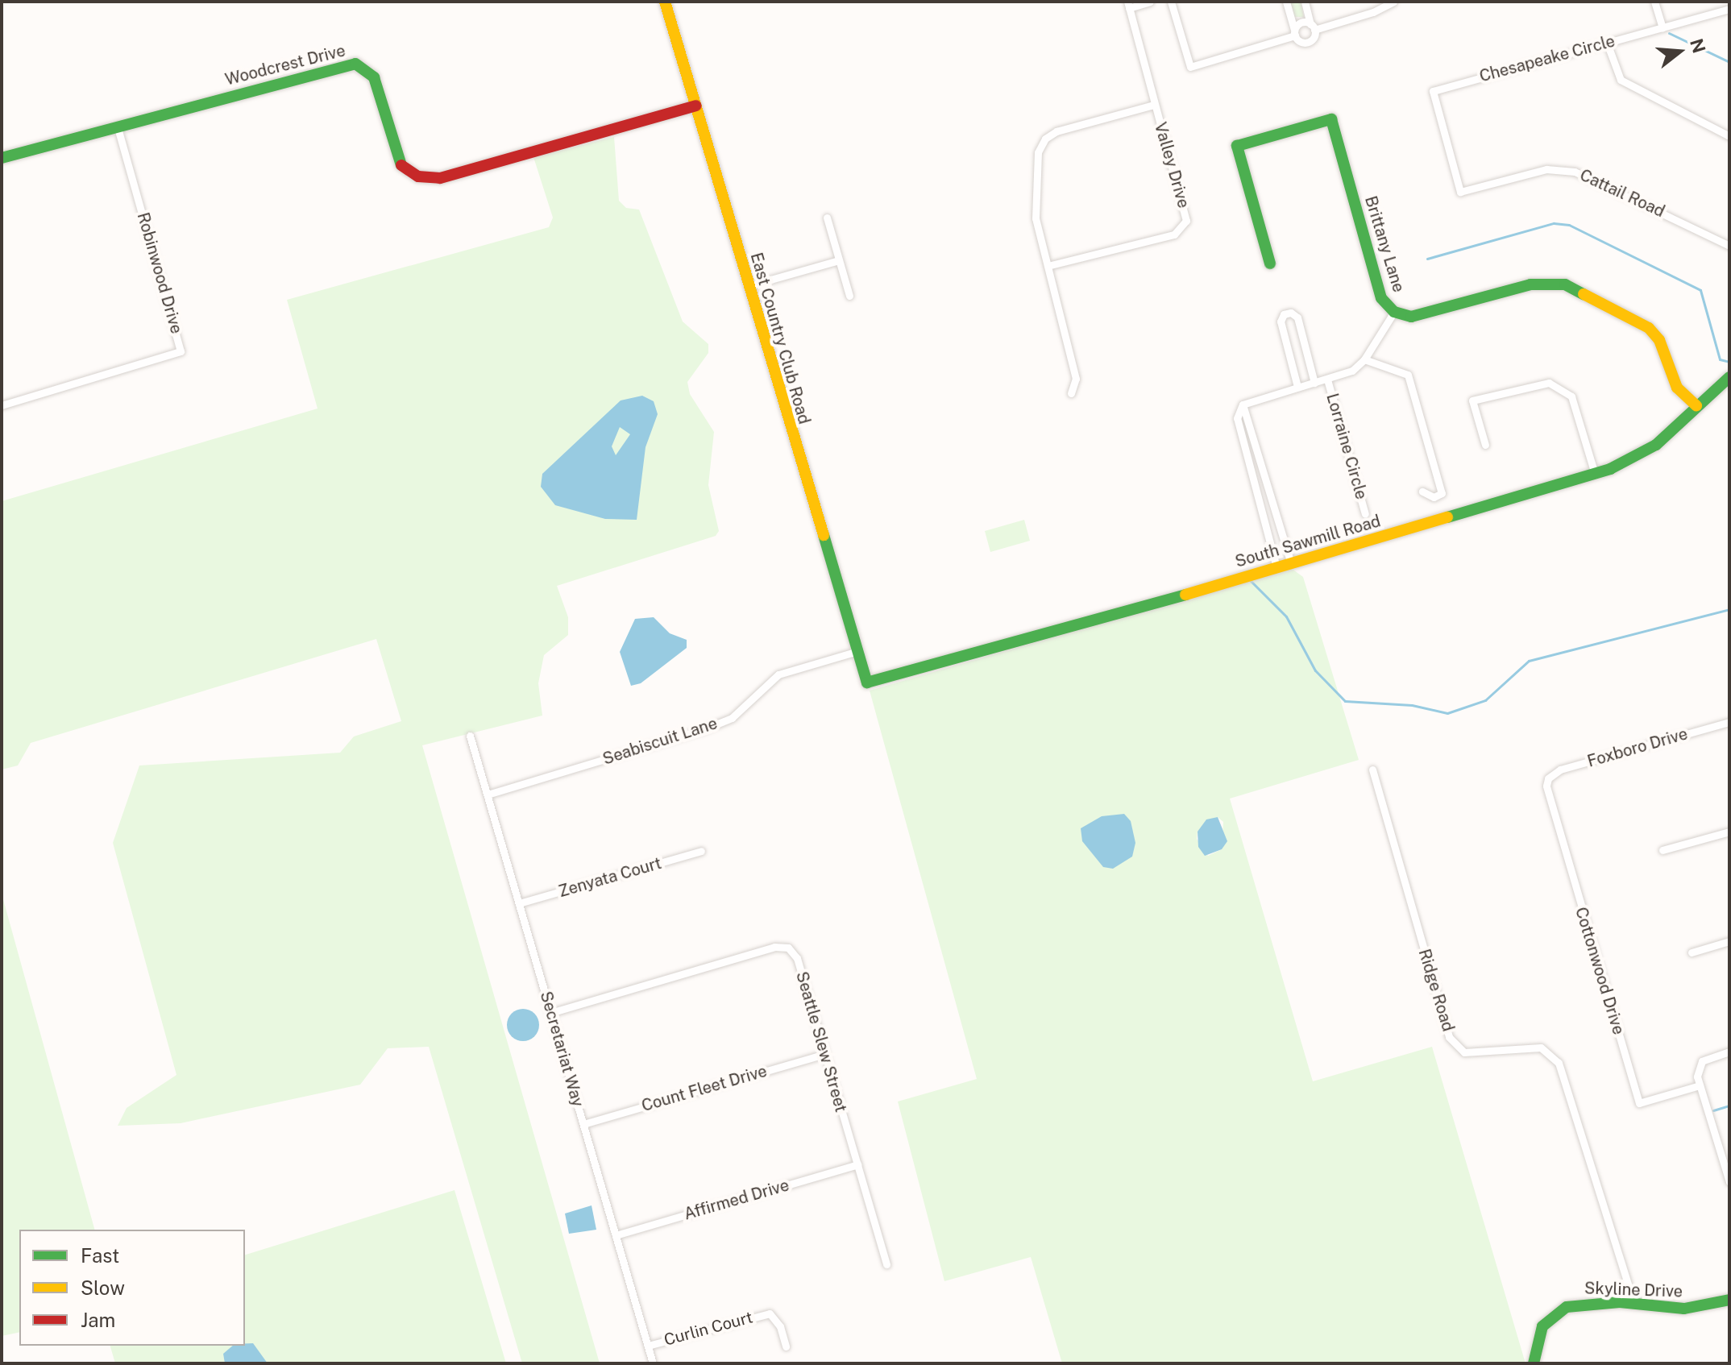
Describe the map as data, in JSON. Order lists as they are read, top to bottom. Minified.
{"streets":{"street":["Chesapeake Circle","Woodcrest Drive","Valley Drive","Cattail Road","Brittany Lane","Robinwood Drive","East Country Club Road","Lorraine Circle","South Sawmill Road","Seabiscuit Lane","Foxboro Drive","Zenyata Court","Cottonwood Drive","Ridge Road","Seattle Slew Street","Secretariat Way","Count Fleet Drive","Affirmed Drive","Skyline Drive","Curlin Court"]},"crossings":[["Chesapeake Circle","Cattail Road"],["Woodcrest Drive","Robinwood Drive"],["Woodcrest Drive","East Country Club Road"],["Brittany Lane","South Sawmill Road"],["East Country Club Road","South Sawmill Road"],["East Country Club Road","Seabiscuit Lane"],["Seabiscuit Lane","Secretariat Way"],["Foxboro Drive","Cottonwood Drive"],["Zenyata Court","Secretariat Way"],["Ridge Road","Skyline Drive"],["Seattle Slew Street","Secretariat Way"],["Seattle Slew Street","Count Fleet Drive"],["Seattle Slew Street","Affirmed Drive"],["Secretariat Way","Count Fleet Drive"],["Secretariat Way","Affirmed Drive"],["Secretariat Way","Curlin Court"]],"legend":["Fast","Slow","Jam"],"north":"right"}
